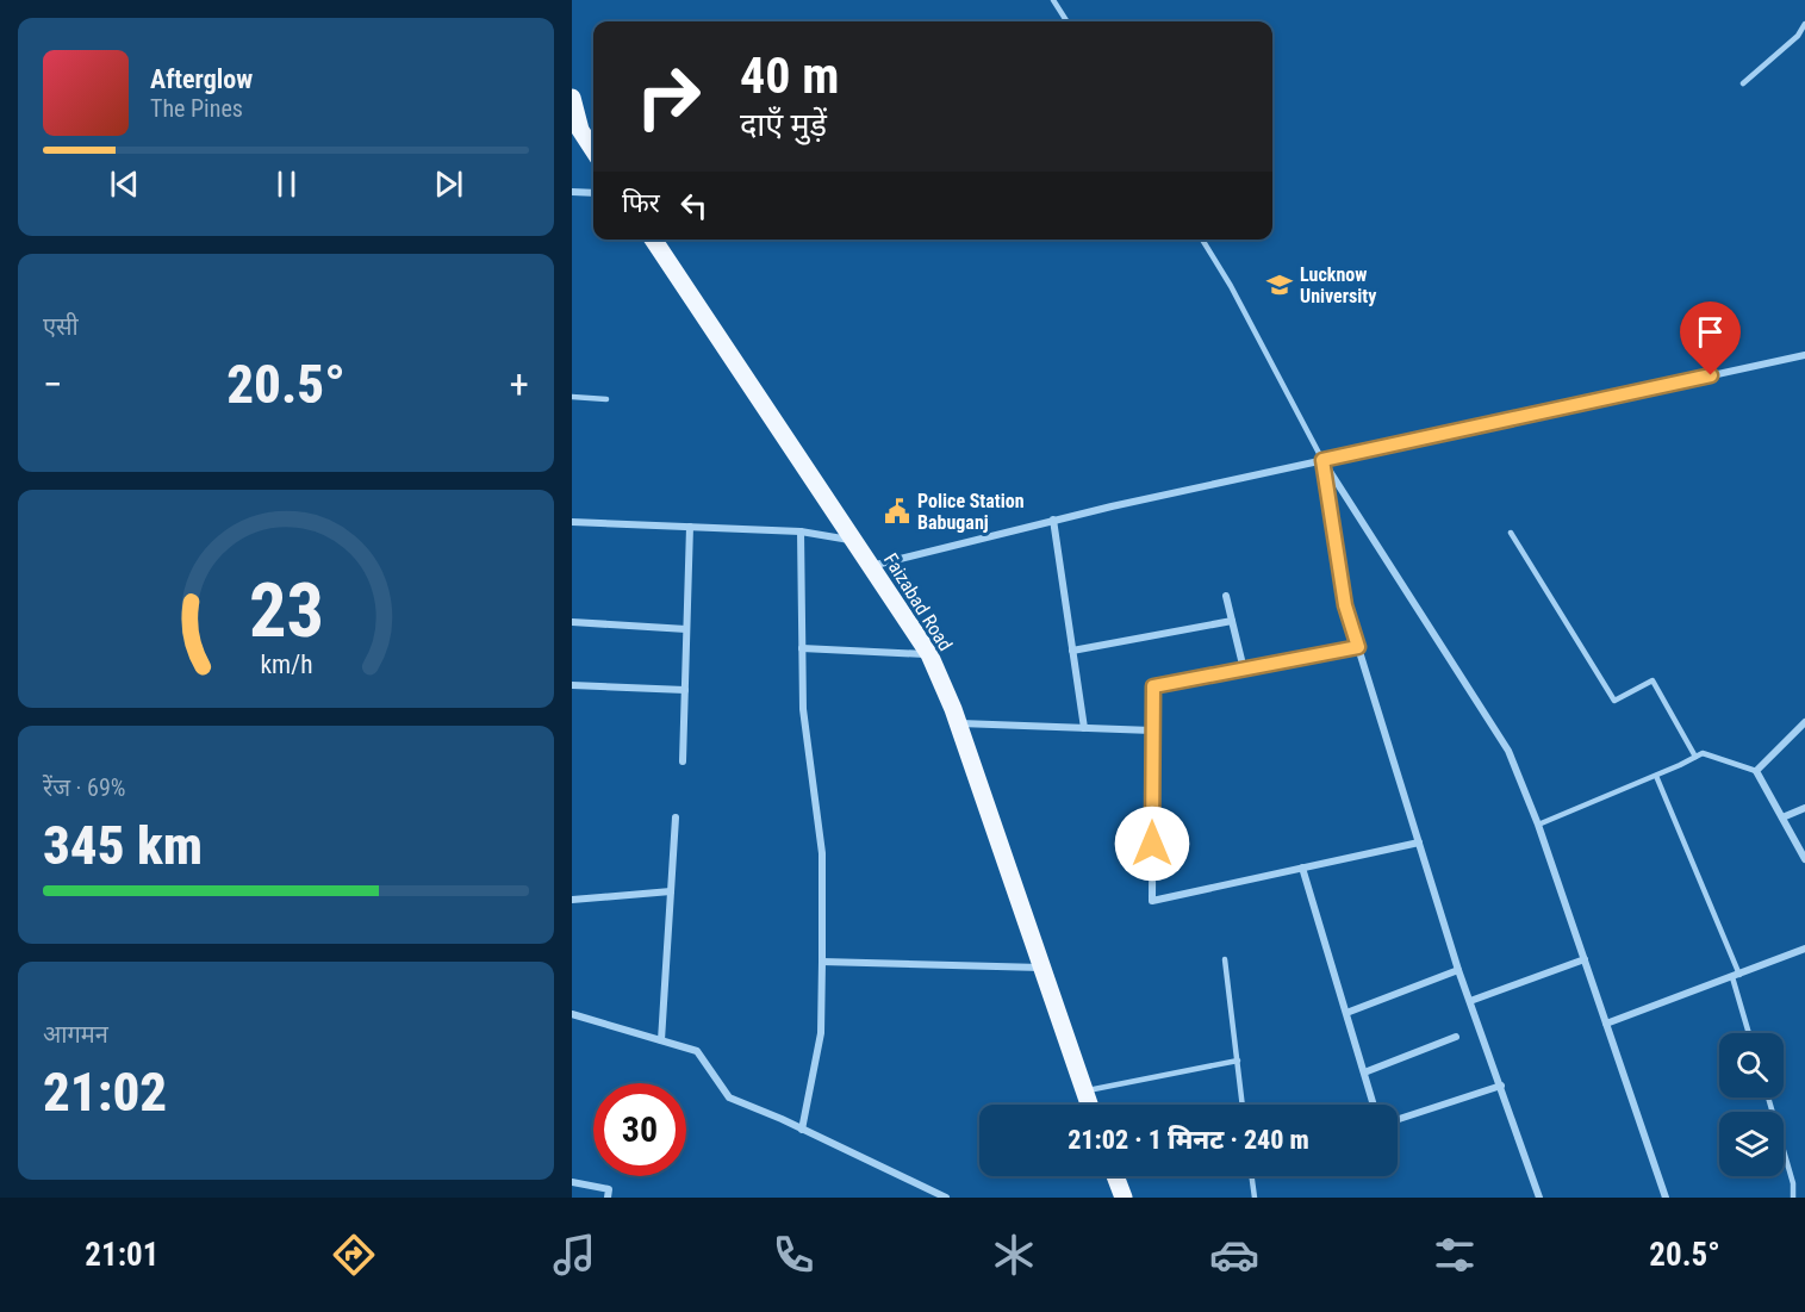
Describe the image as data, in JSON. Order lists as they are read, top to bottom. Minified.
{"streets":{"main road":["Faizabad Road"]},"places":{"school or university":["Lucknow University"],"public building":["Police Station Babuganj"]},"page":{"turn":["40 m","दाएँ मुड़ें"],"song":["Afterglow","The Pines"],"then":"फिर","tile":["एसी",["रेंज · 69%","345 km"],["आगमन","21:02"]],"heat":["−","20.5°","+"],"limit":"30","trip":"21:02 · 1 मिनट · 240 m","tabs":["21:01","20.5°"],"gauge":["23","km/h"]}}
